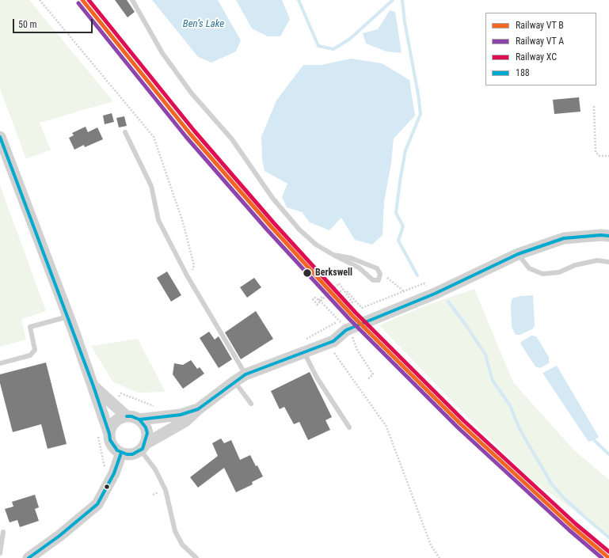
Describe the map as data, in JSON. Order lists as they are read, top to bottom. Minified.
{"water":["Ben’s Lake"],"places":["Berkswell"],"lines":["rail line XC","transit line 188"],"legend":["Railway VT B","Railway VT A","Railway XC","188"],"scale_bar":"50 m"}
